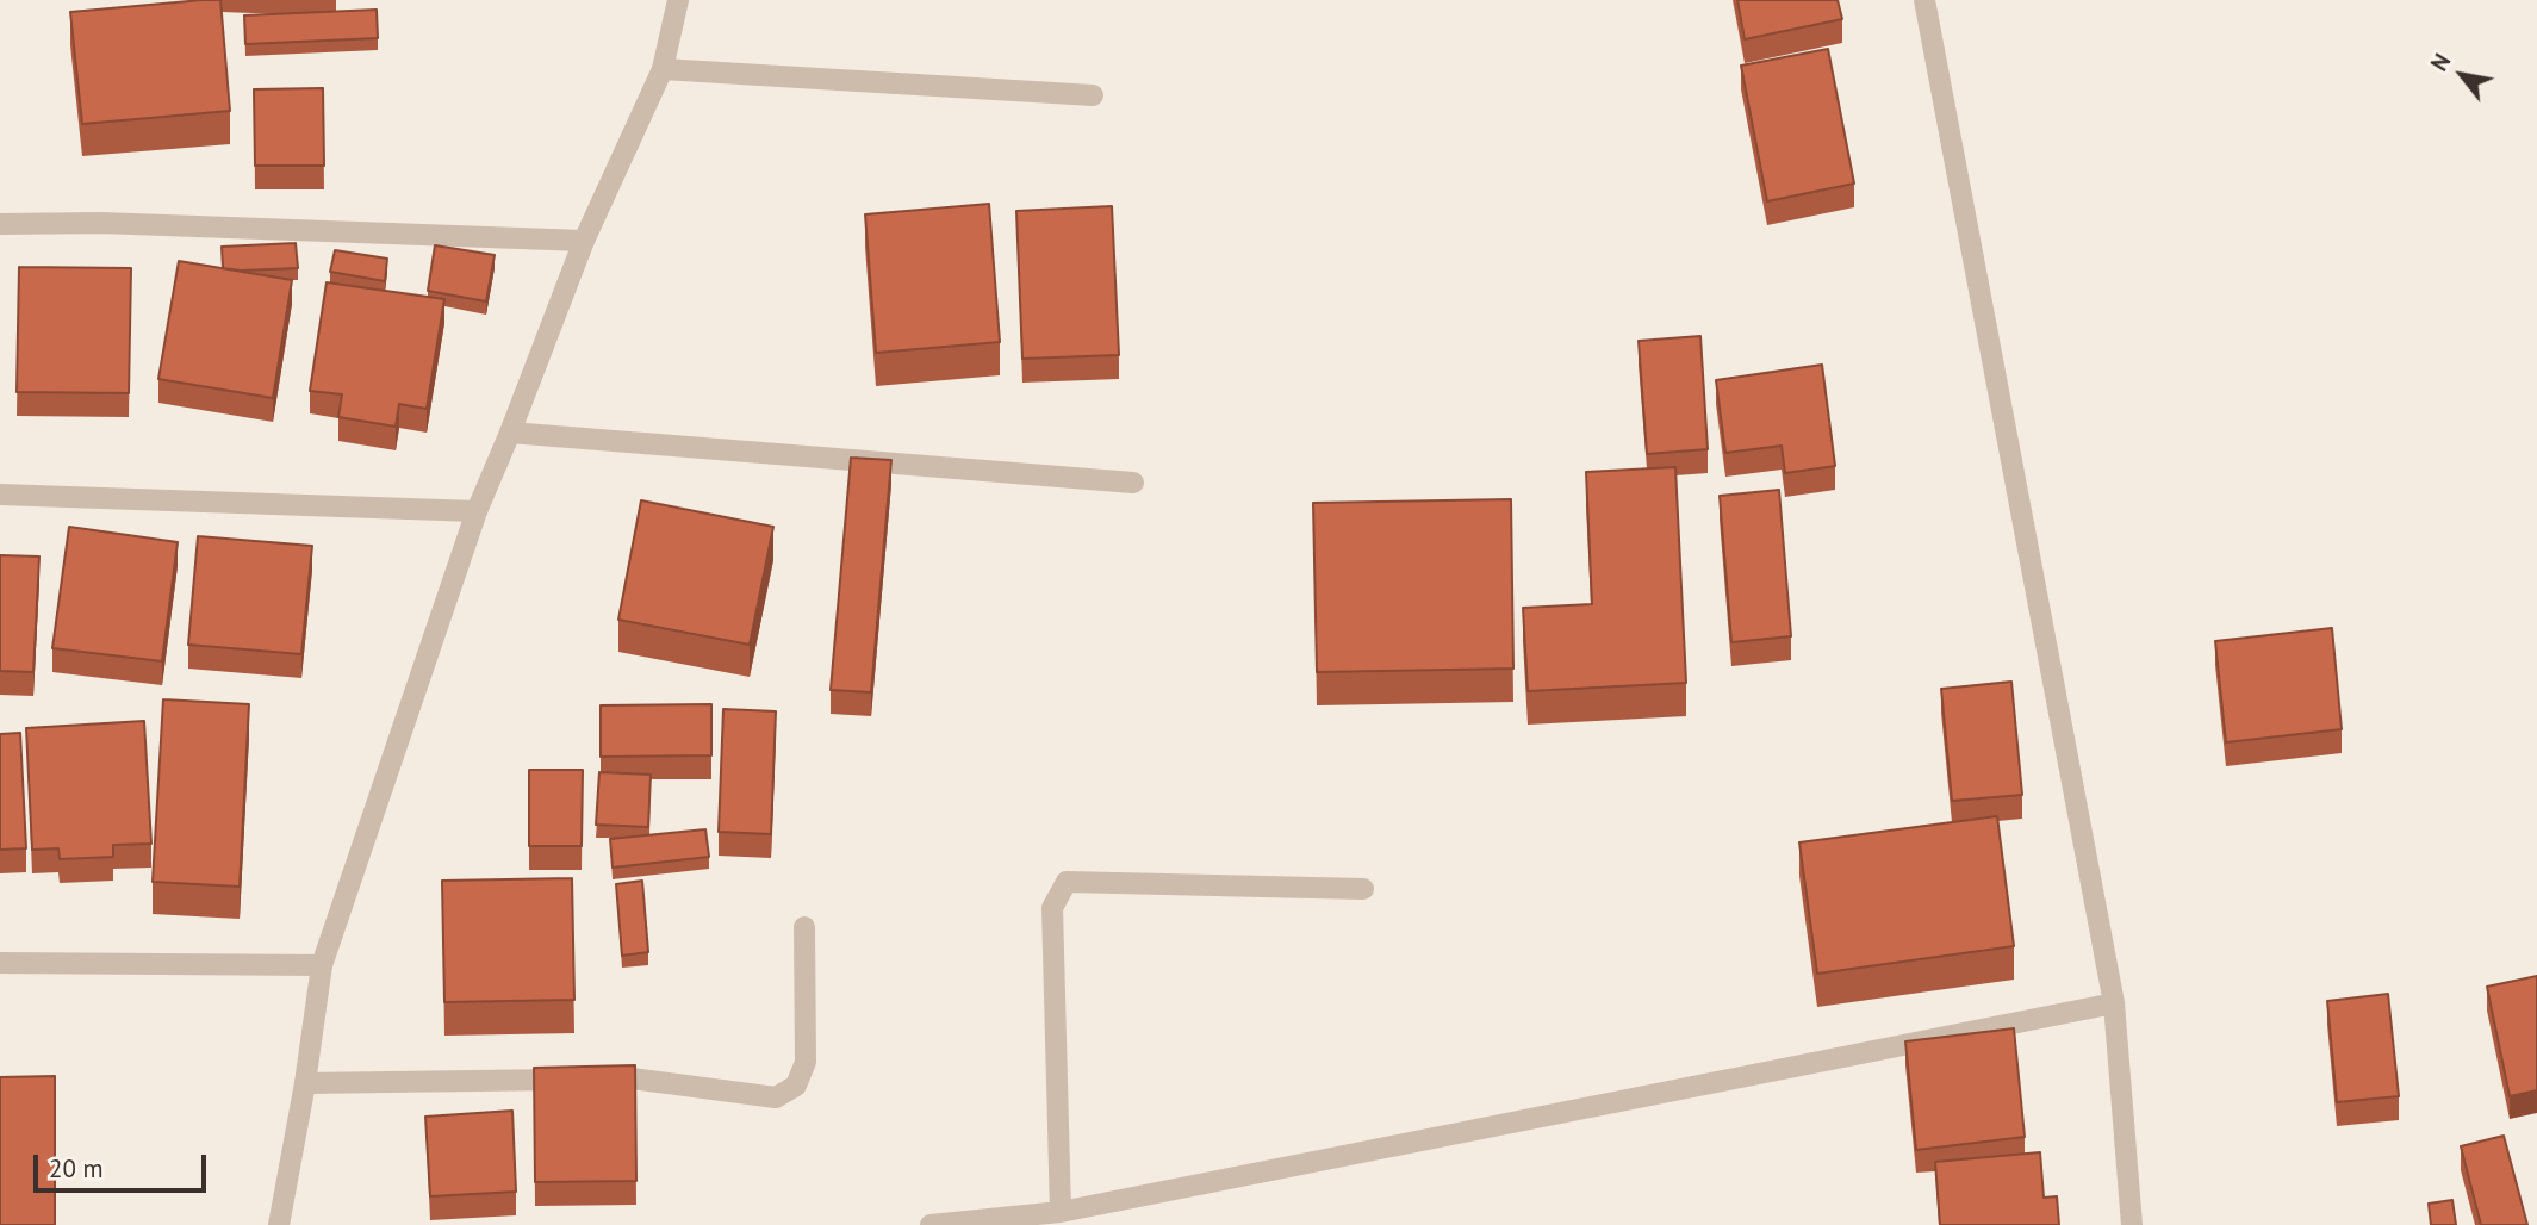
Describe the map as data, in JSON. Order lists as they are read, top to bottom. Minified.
{"scale_bar":"20 m","north":"top left"}
